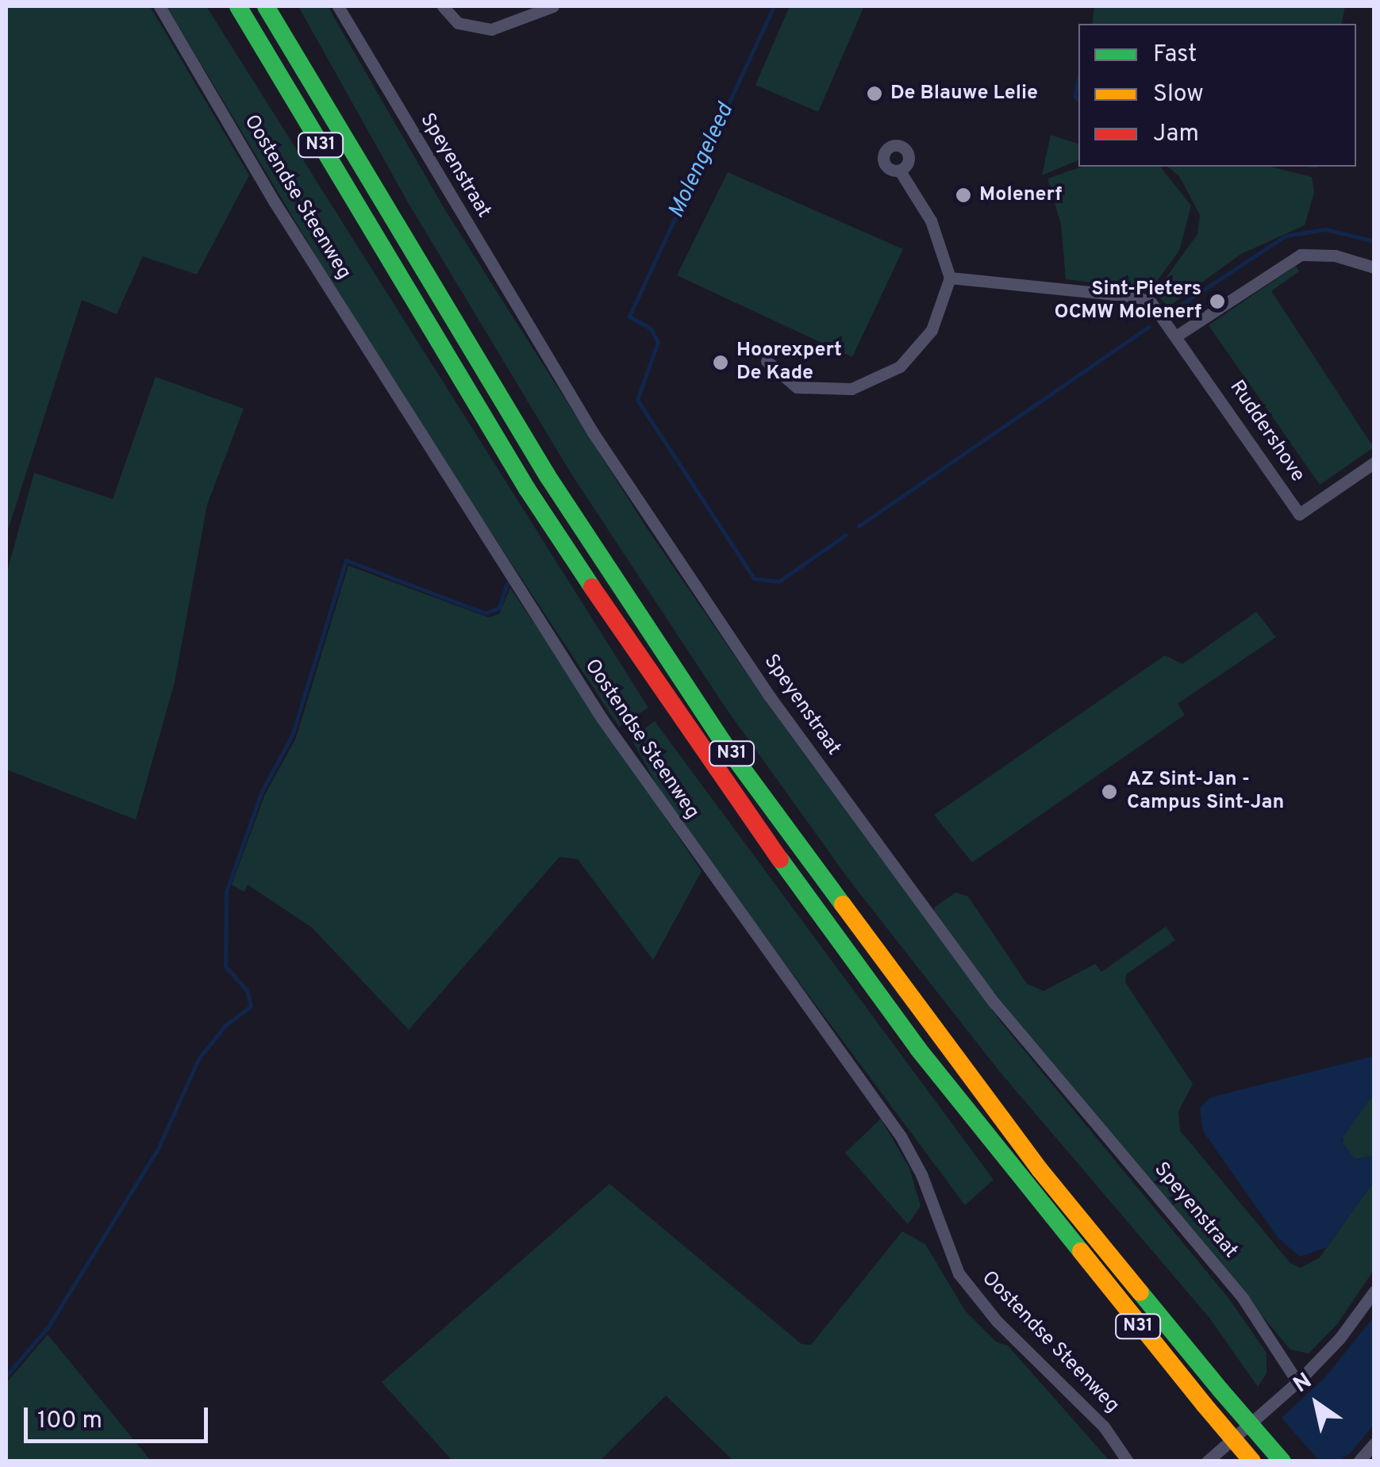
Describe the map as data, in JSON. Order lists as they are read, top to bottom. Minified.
{"streets":{"highway":["N31"],"street":["Speyenstraat","Oostendse Steenweg","Ruddershove"]},"water":["Molengeleed"],"places":["De Blauwe Lelie","Molenerf","Sint-Pieters OCMW Molenerf","Hoorexpert De Kade","AZ Sint-Jan - Campus Sint-Jan"],"legend":["Fast","Slow","Jam"],"scale_bar":"100 m","north":"top left"}
